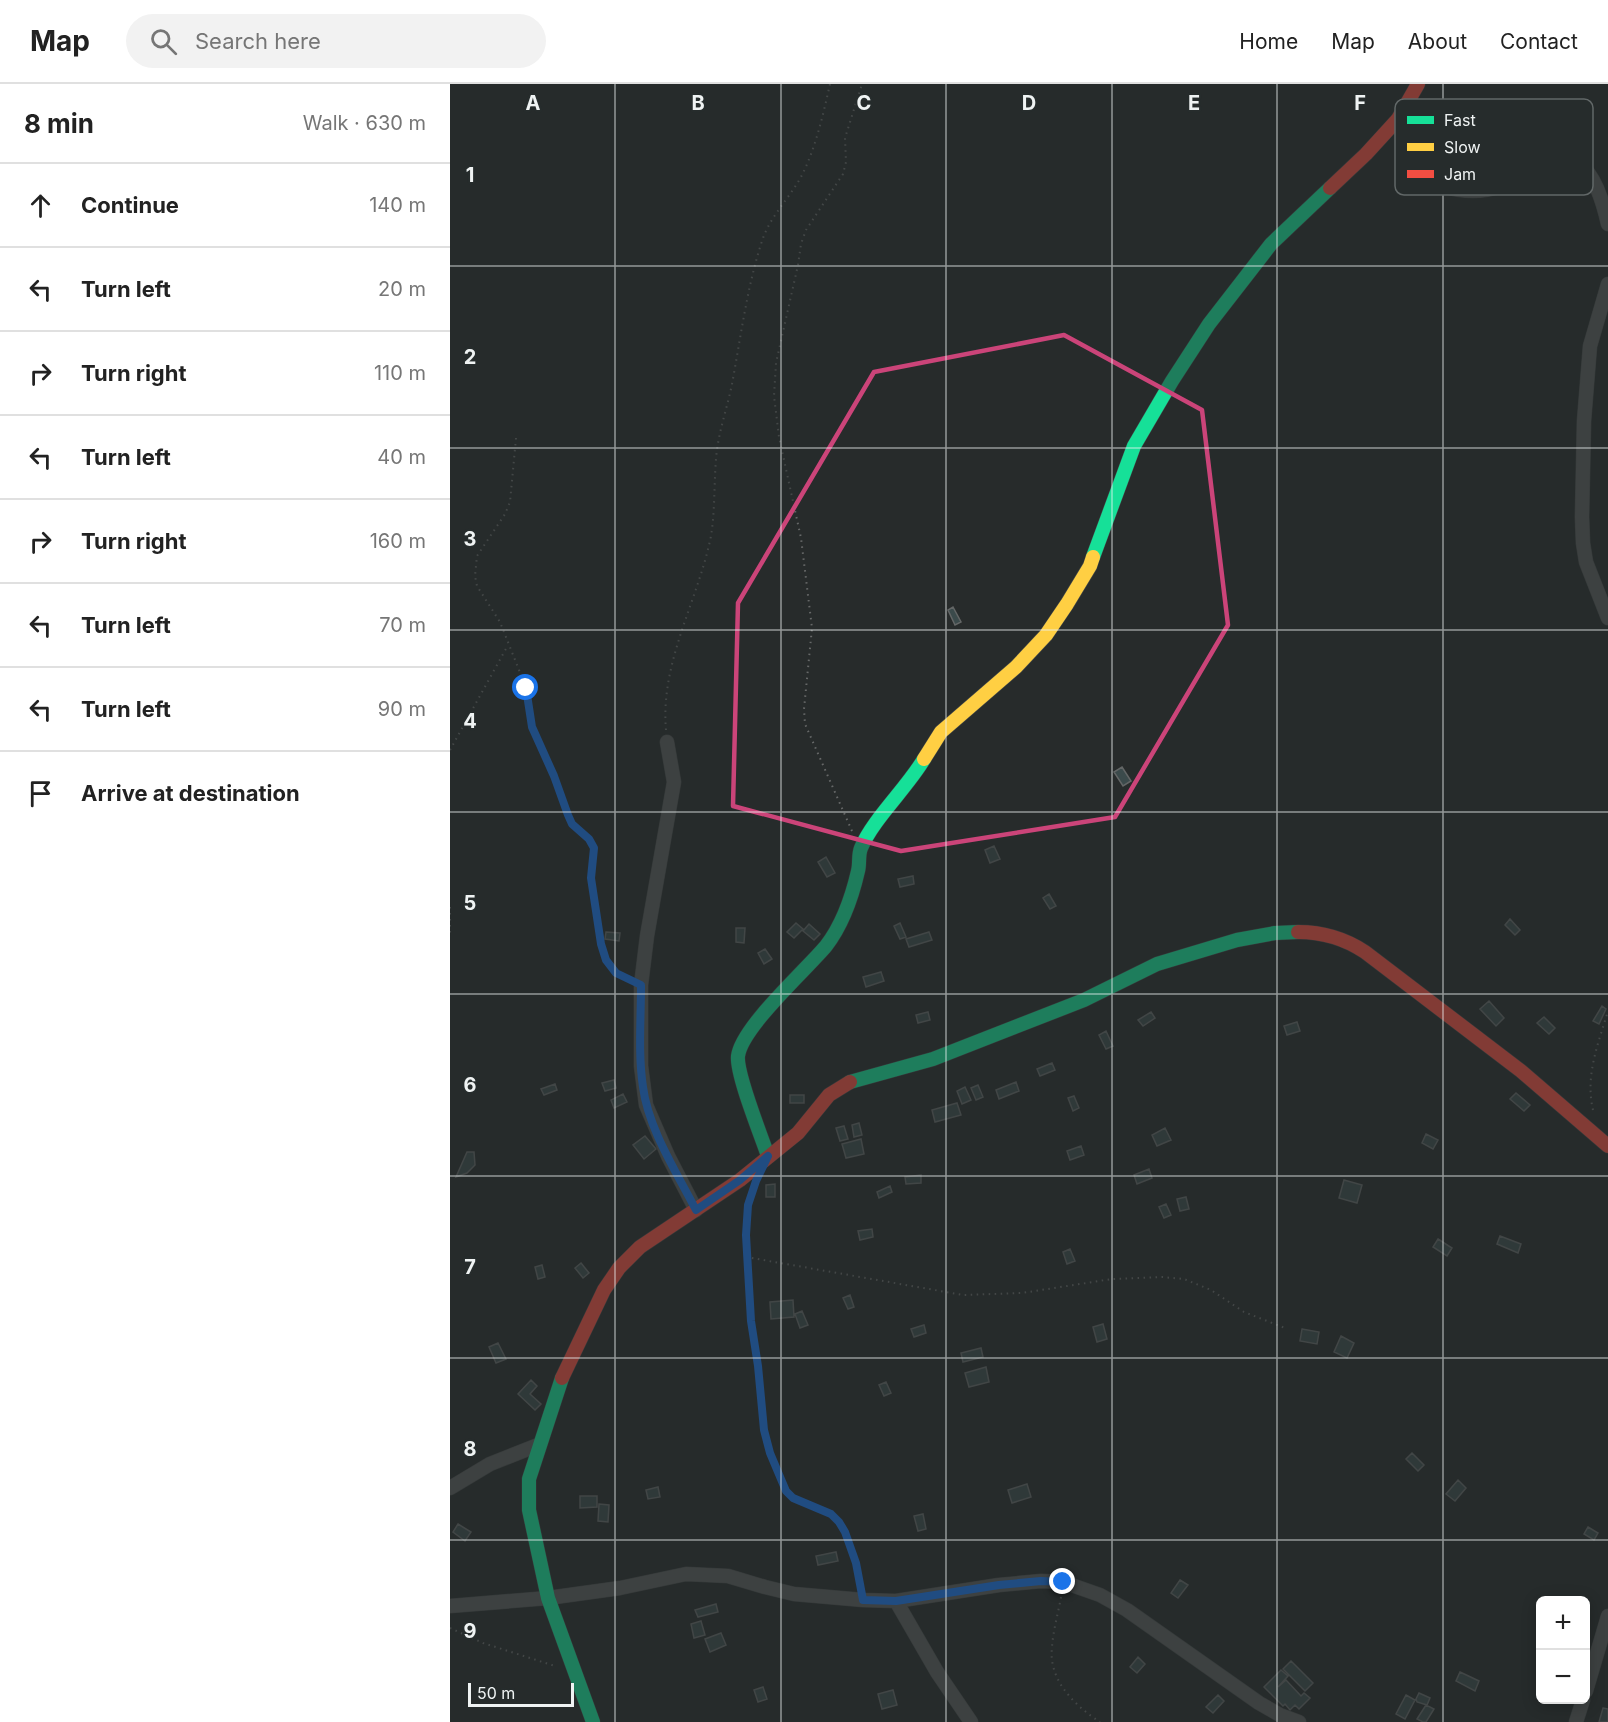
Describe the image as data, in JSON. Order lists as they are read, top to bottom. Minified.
{"legend":["Fast","Slow","Jam"],"scale_bar":"50 m","page":{"header":"Map","search":"Search here","nav":["Home","Map","About","Contact"],"heading":["8 min","Walk · 630 m"],"list":[["Continue","140 m"],["Turn left","20 m"],["Turn right","110 m"],["Turn left","40 m"],["Turn right","160 m"],["Turn left","70 m"],["Turn left","90 m"],"Arrive at destination"],"map_buttons":["+","−"],"scale":"50 m"},"grid":{"columns":["A","B","C","D","E","F"],"rows":["1","2","3","4","5","6","7","8","9"]}}
